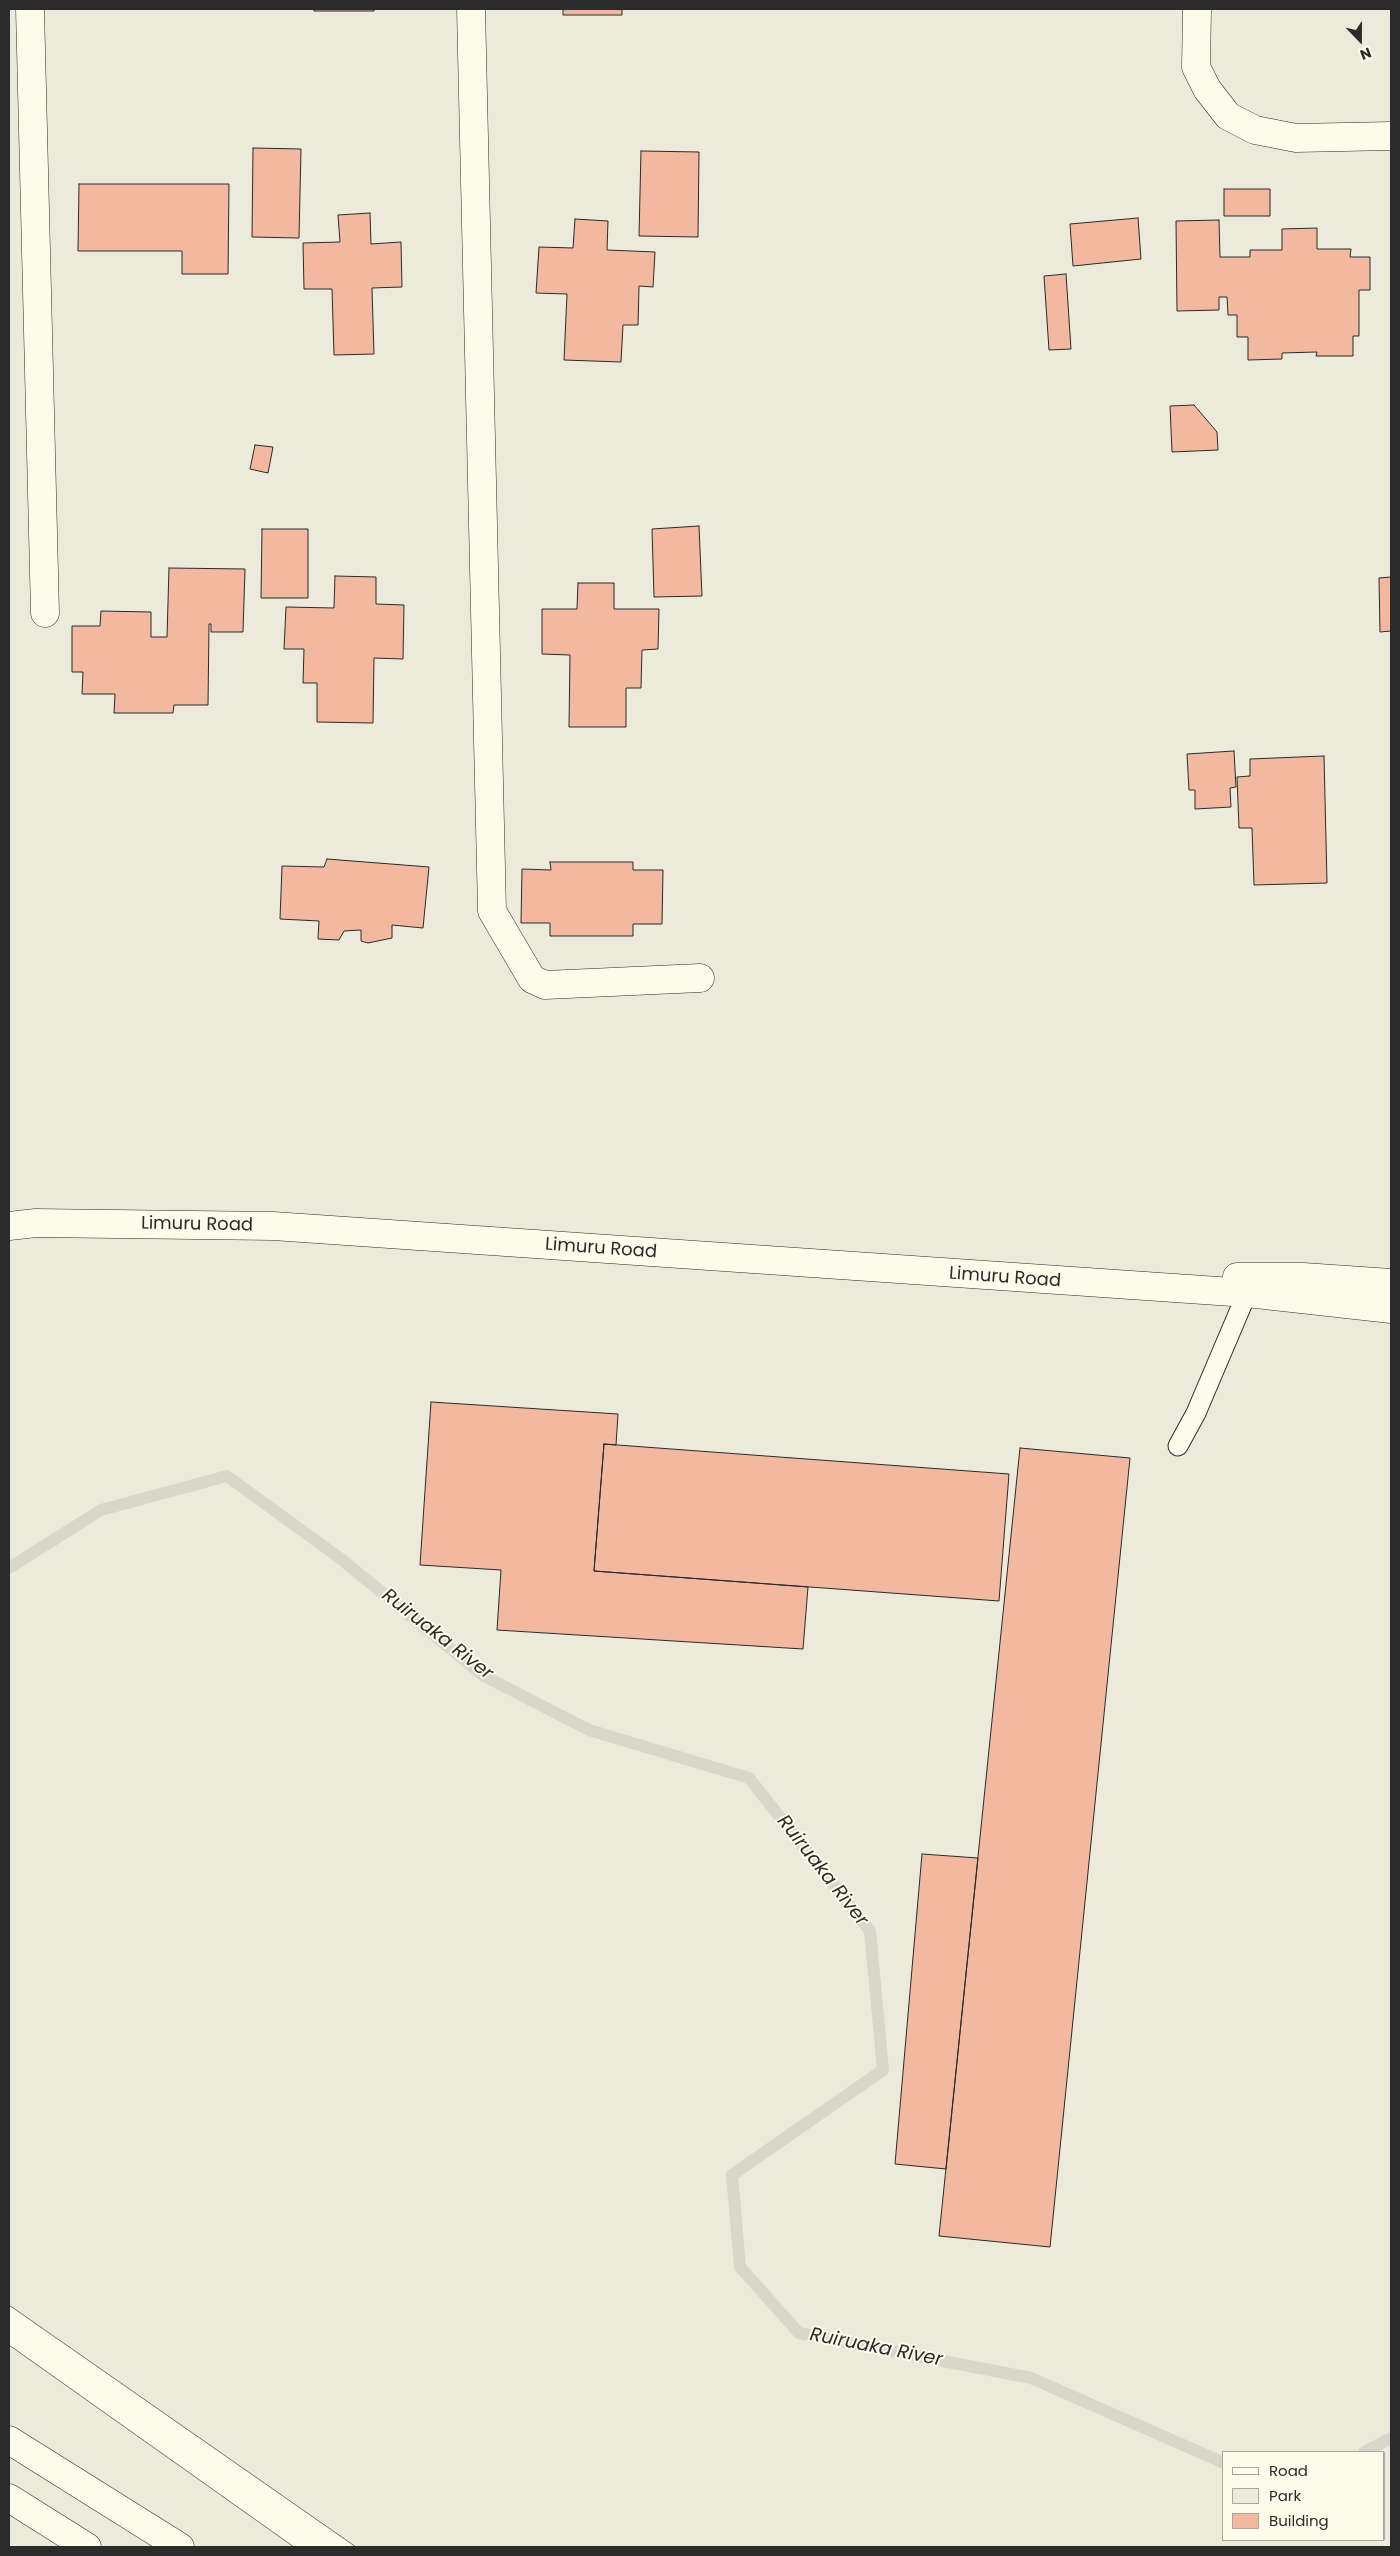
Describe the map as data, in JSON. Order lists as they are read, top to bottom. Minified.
{"streets":{"street":["Limuru Road"]},"water":["Ruiruaka River"],"legend":["Road","Park","Building"],"north":"bottom"}
